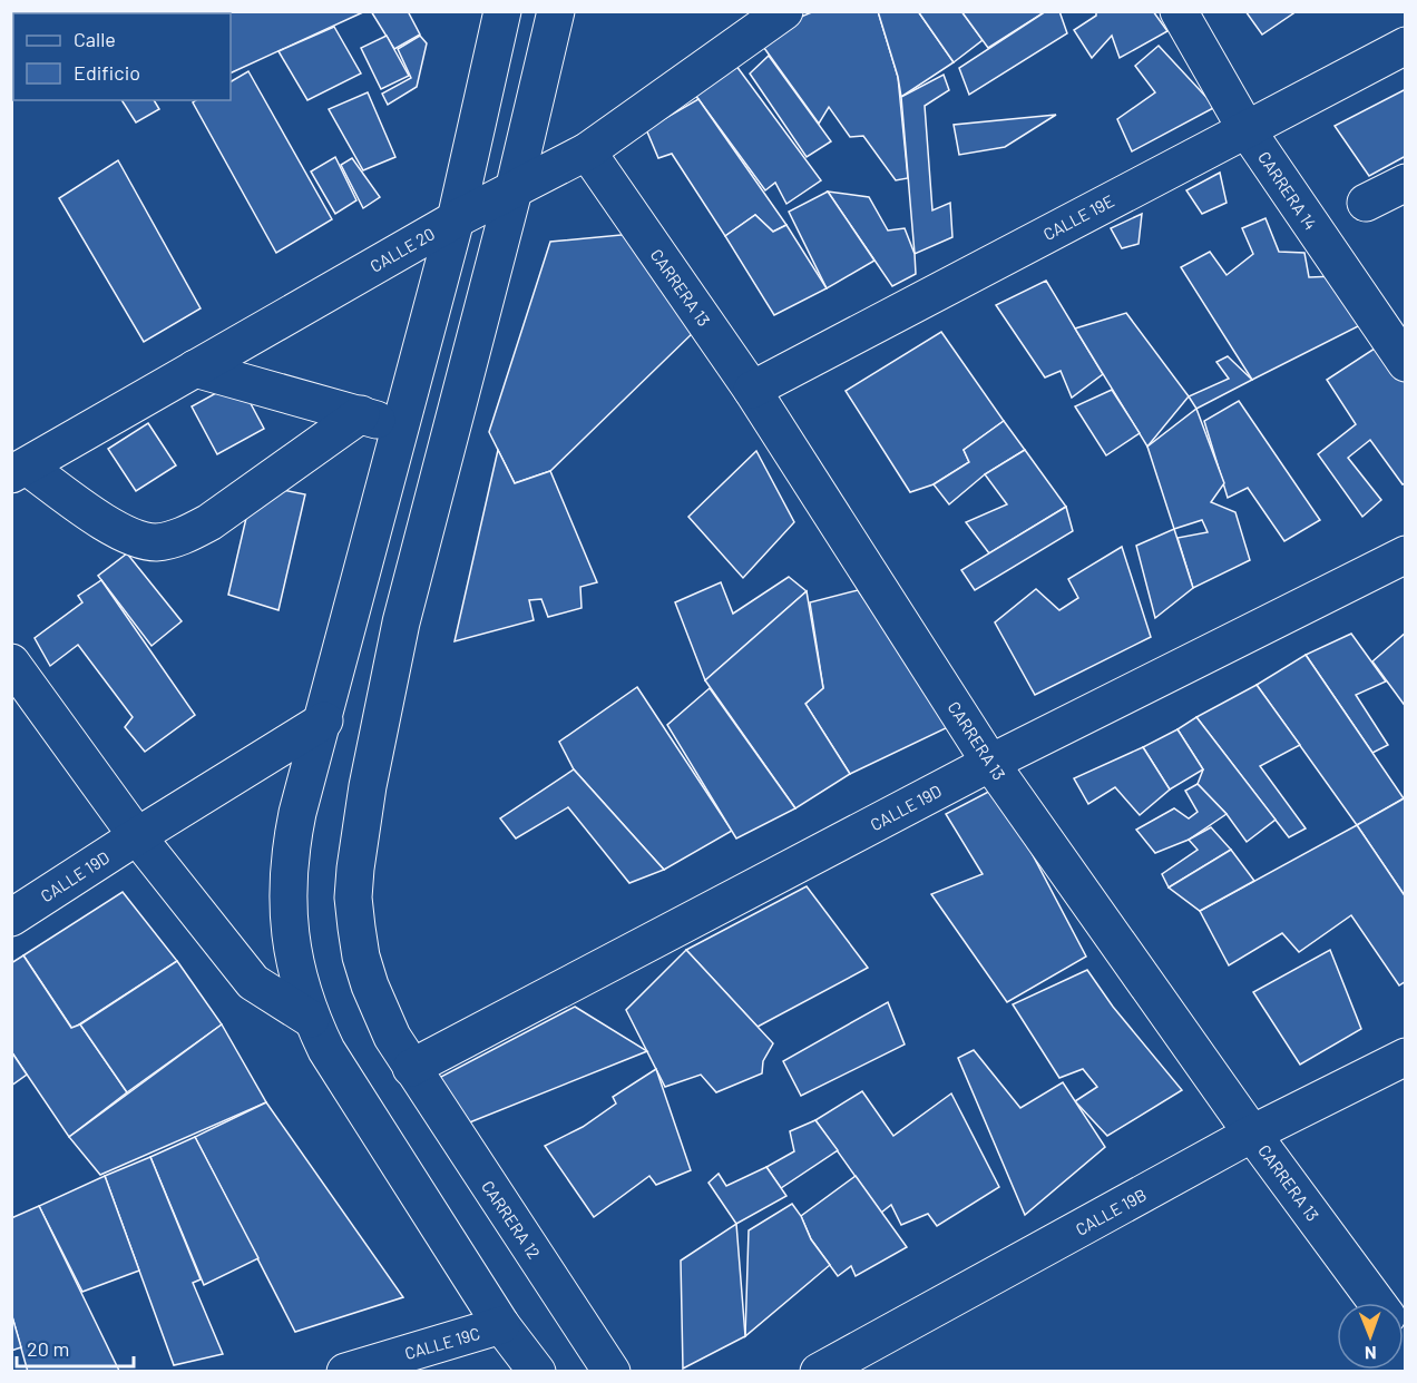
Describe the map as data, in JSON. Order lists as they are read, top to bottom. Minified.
{"streets":{"street":["CARRERA 14","CALLE 19E","CALLE 20","CARRERA 13","CALLE 19D","CALLE 19B","CARRERA 12","CALLE 19C"]},"crossings":[["CARRERA 14","CALLE 19E"],["CALLE 19E","CARRERA 13"],["CALLE 20","CARRERA 13"],["CALLE 20","CARRERA 12"],["CARRERA 13","CALLE 19D"],["CARRERA 13","CALLE 19B"],["CALLE 19D","CARRERA 12"]],"legend":["Calle","Edificio"],"scale_bar":"20 m","north":"bottom"}
